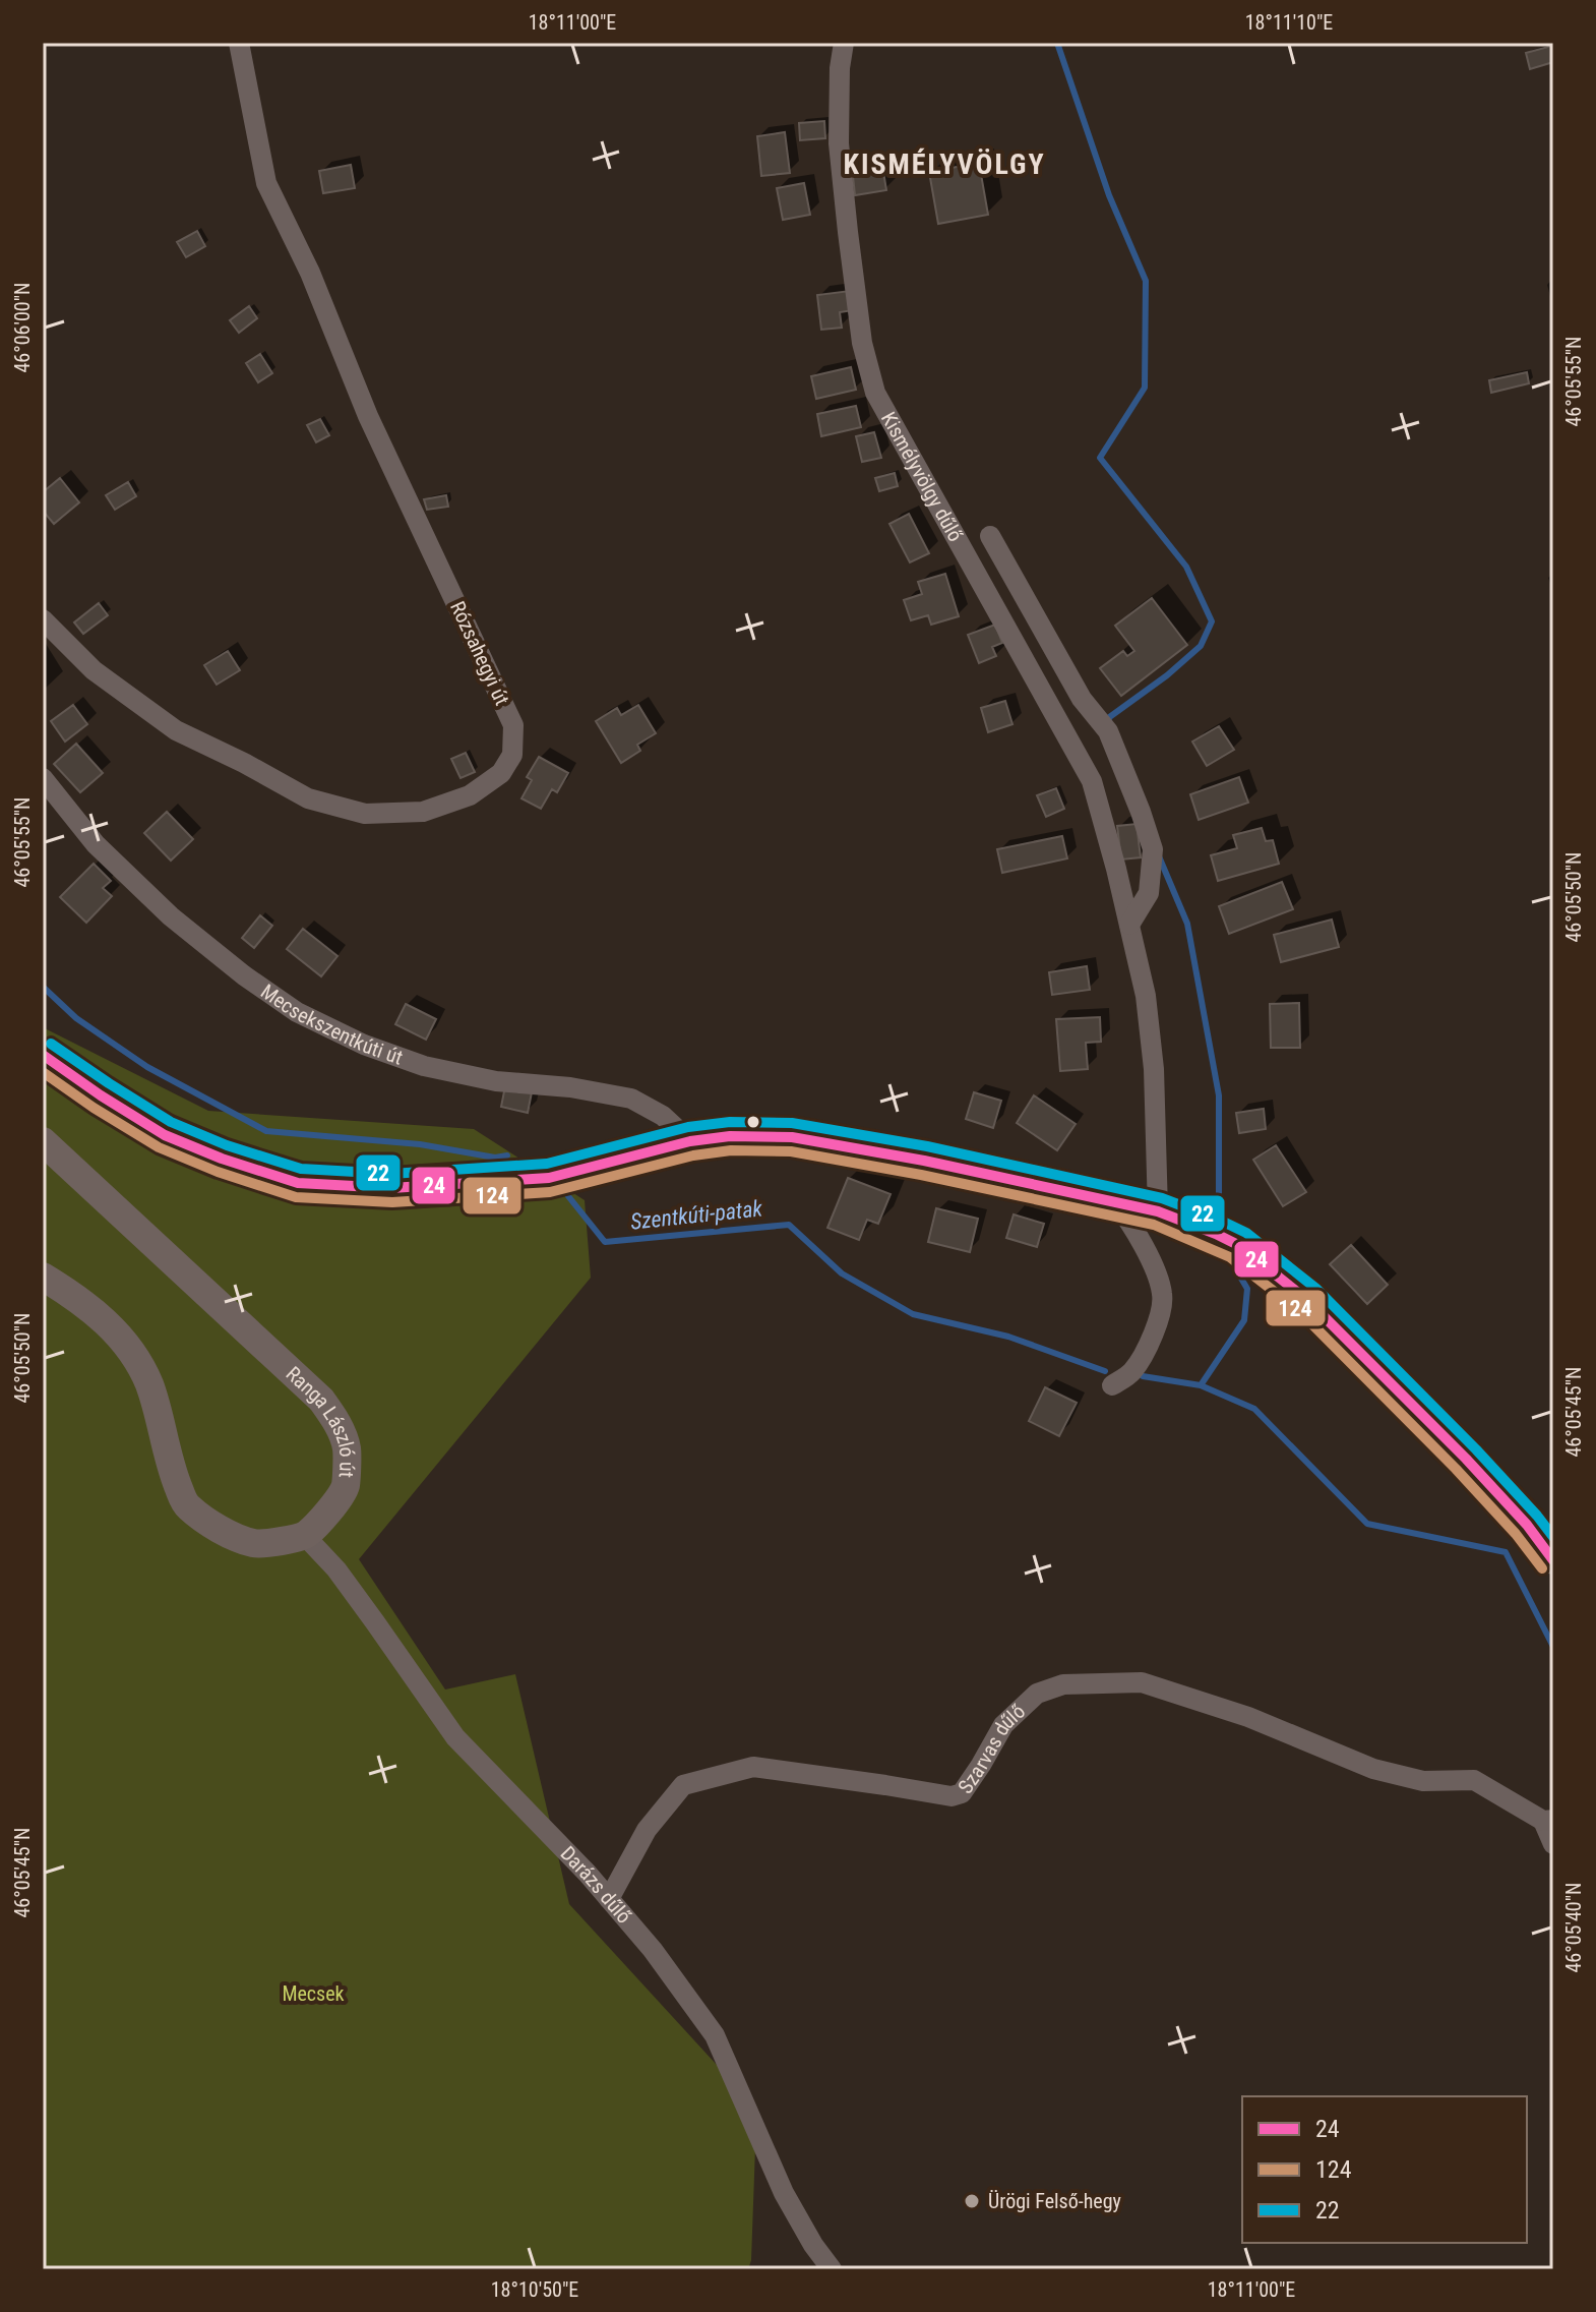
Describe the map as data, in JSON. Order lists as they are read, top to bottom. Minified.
{"streets":{"main road":["Ranga László út"],"street":["Kismélyvölgy dűlő","Rózsahegyi út","Mecsekszentkúti út","Szarvas dűlő","Darázs dűlő"]},"crossings":[["Ranga László út","Darázs dűlő"],["Szarvas dűlő","Darázs dűlő"]],"districts":["KISMÉLYVÖLGY"],"water":["Szentkúti-patak"],"parks":["Mecsek"],"places":["Ürögi Felső-hegy"],"lines":["transit line 22","transit line 24","transit line 124"],"legend":["24","124","22"],"coordinates":["18°11'00\"E","18°11'10\"E","46°06'00\"N","46°05'55\"N","46°05'50\"N","46°05'45\"N","46°05'40\"N","18°10'50\"E"]}
